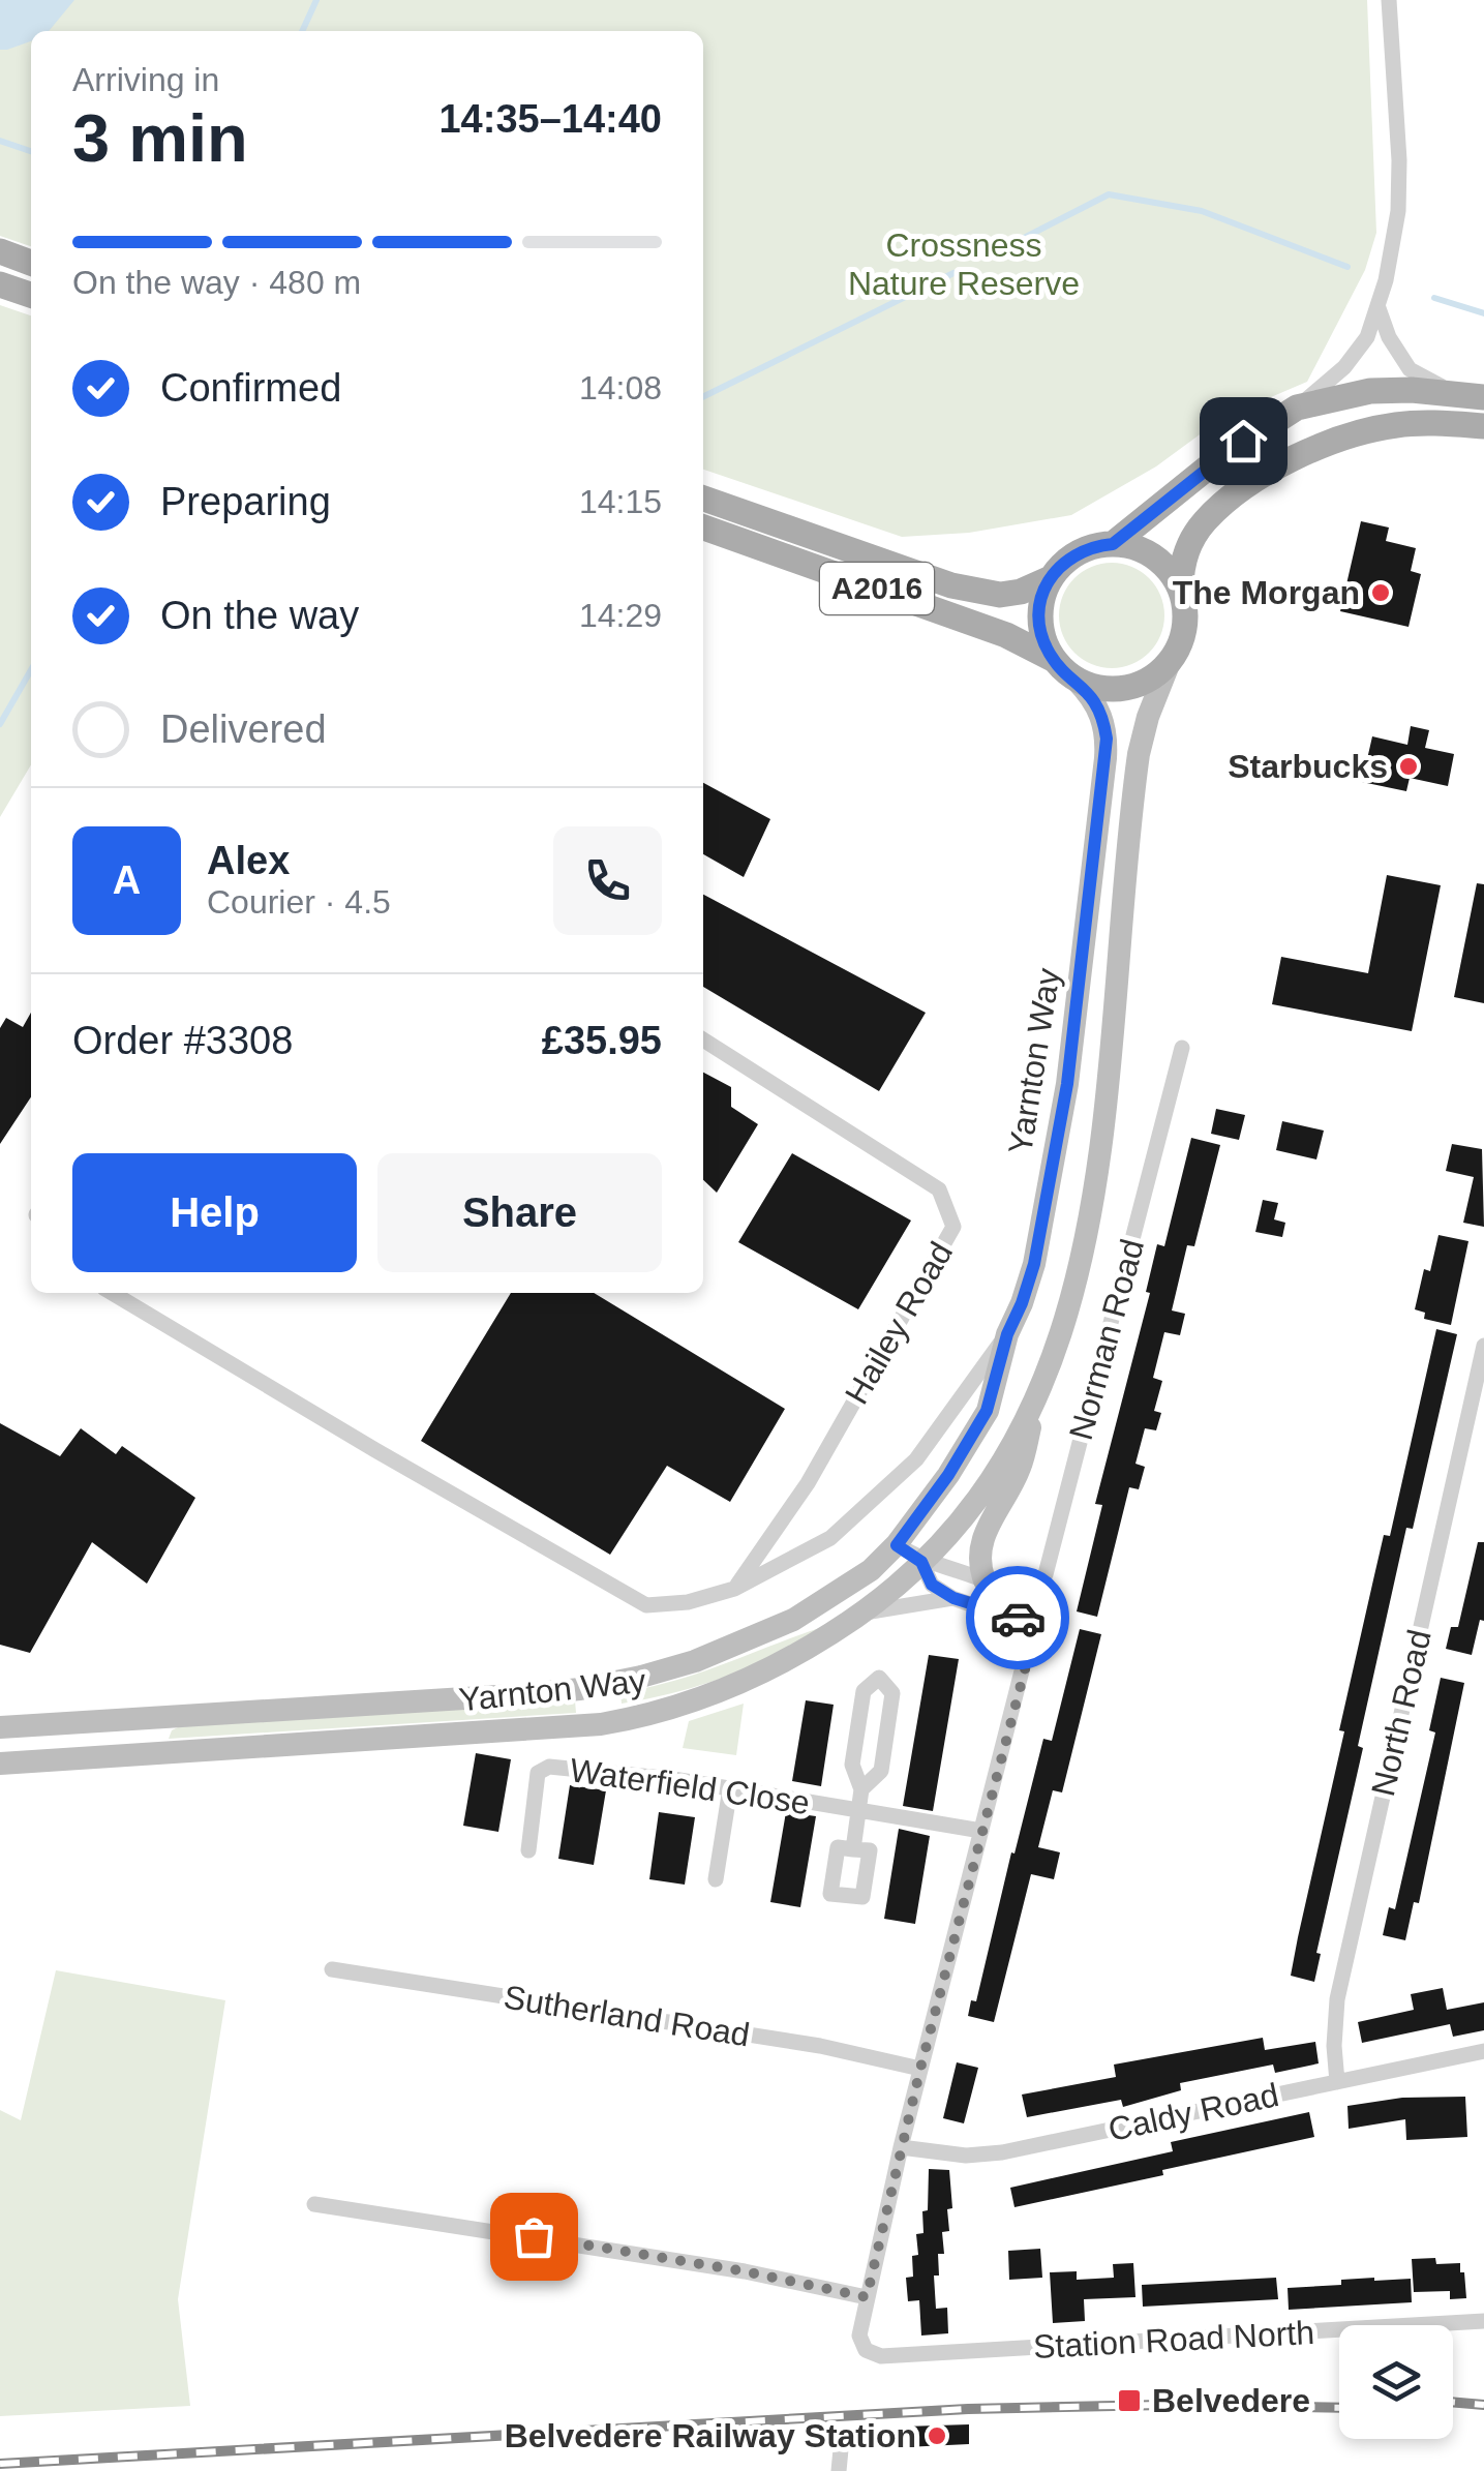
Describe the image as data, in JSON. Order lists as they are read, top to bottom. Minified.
{"streets":{"main road":["A2016"],"street":["Yarnton Way","Hailey Road","Norman Road","North Road","Waterfield Close","Sutherland Road","Caldy Road","Station Road North"]},"crossings":[["A2016","Yarnton Way"],["Norman Road","Waterfield Close"],["Norman Road","Sutherland Road"],["Norman Road","Caldy Road"],["Norman Road","Station Road North"],["North Road","Caldy Road"]],"parks":["Crossness Nature Reserve"],"places":{"other":["The Morgan","Starbucks","Belvedere Railway Station"],"transit":["Belvedere"]},"page":{"heading":["3 min","Arriving in","14:35–14:40"],"panel":["Alex","Courier · 4.5","Order #3308","£35.95"],"bar":"On the way · 480 m","list":[["Confirmed","14:08"],["Preparing","14:15"],["On the way","14:29"],"Delivered"],"round":"A","buttons":["Help","Share"]}}
